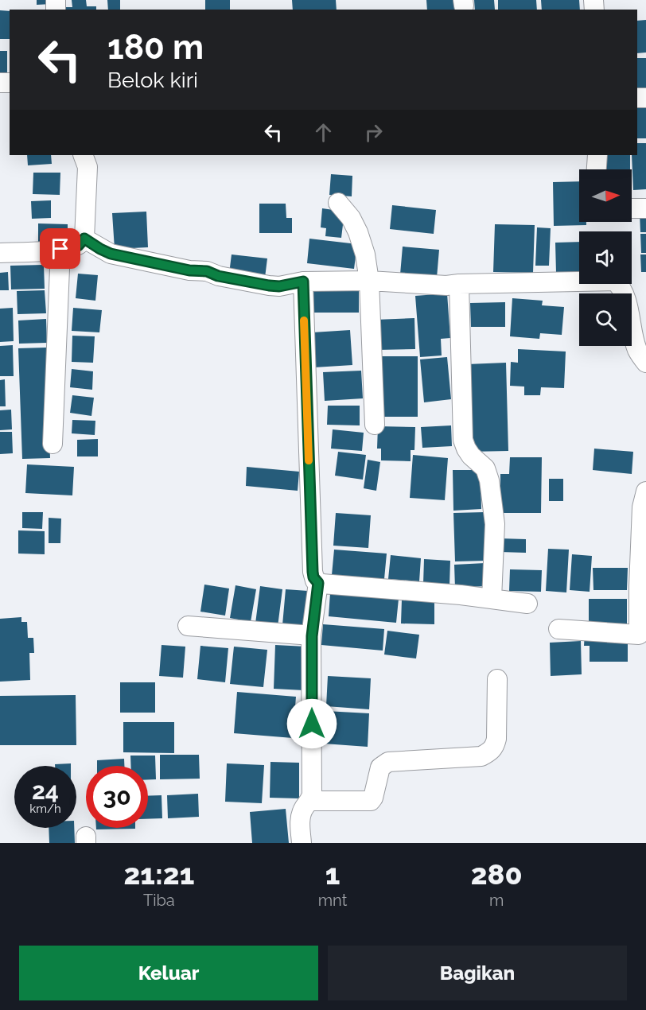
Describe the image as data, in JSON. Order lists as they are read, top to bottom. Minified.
{"north":"right","page":{"turn":["180 m","Belok kiri"],"speed":"24 km/h","limit":"30","eta":["21:21","Tiba","1","mnt","280","m"],"buttons":["Keluar","Bagikan"]}}
